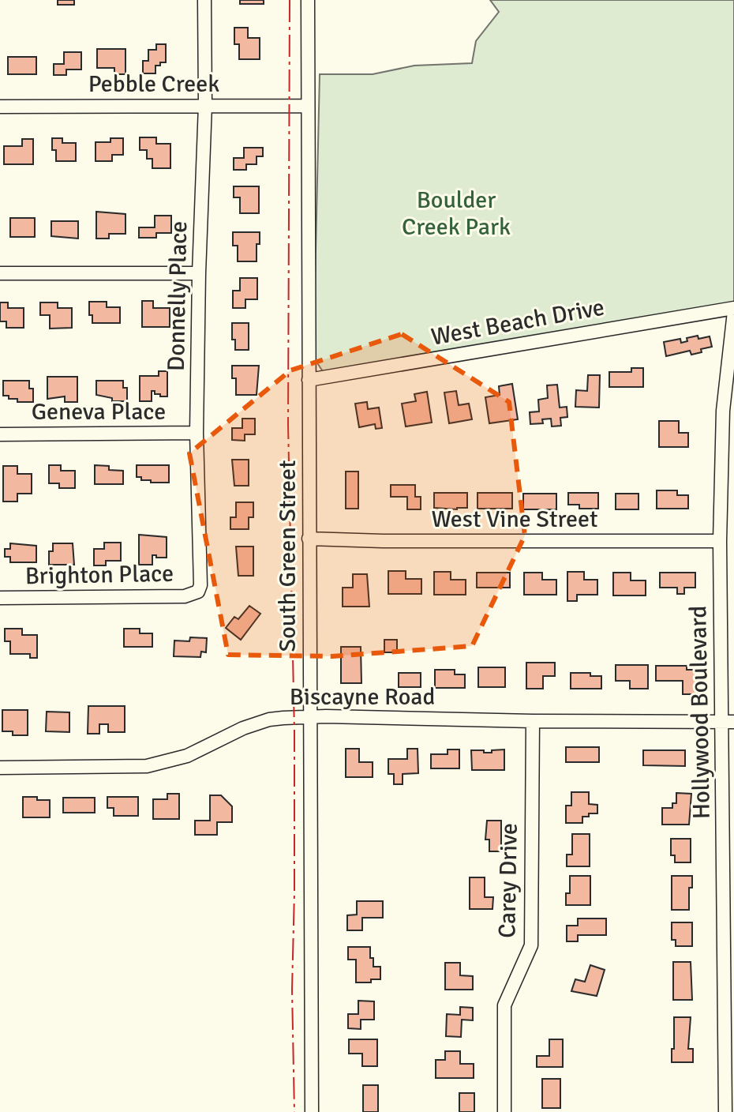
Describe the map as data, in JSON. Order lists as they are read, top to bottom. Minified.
{"streets":{"street":["Pebble Creek","Donnelly Place","West Beach Drive","Geneva Place","West Vine Street","South Green Street","Brighton Place","Biscayne Road","Hollywood Boulevard","Carey Drive"]},"crossings":[["Pebble Creek","Donnelly Place"],["Pebble Creek","South Green Street"],["Donnelly Place","Geneva Place"],["Donnelly Place","Brighton Place"],["West Beach Drive","South Green Street"],["West Beach Drive","Hollywood Boulevard"],["West Vine Street","South Green Street"],["West Vine Street","Hollywood Boulevard"],["South Green Street","Biscayne Road"],["Biscayne Road","Hollywood Boulevard"],["Biscayne Road","Carey Drive"]],"parks":["Boulder Creek Park"]}
